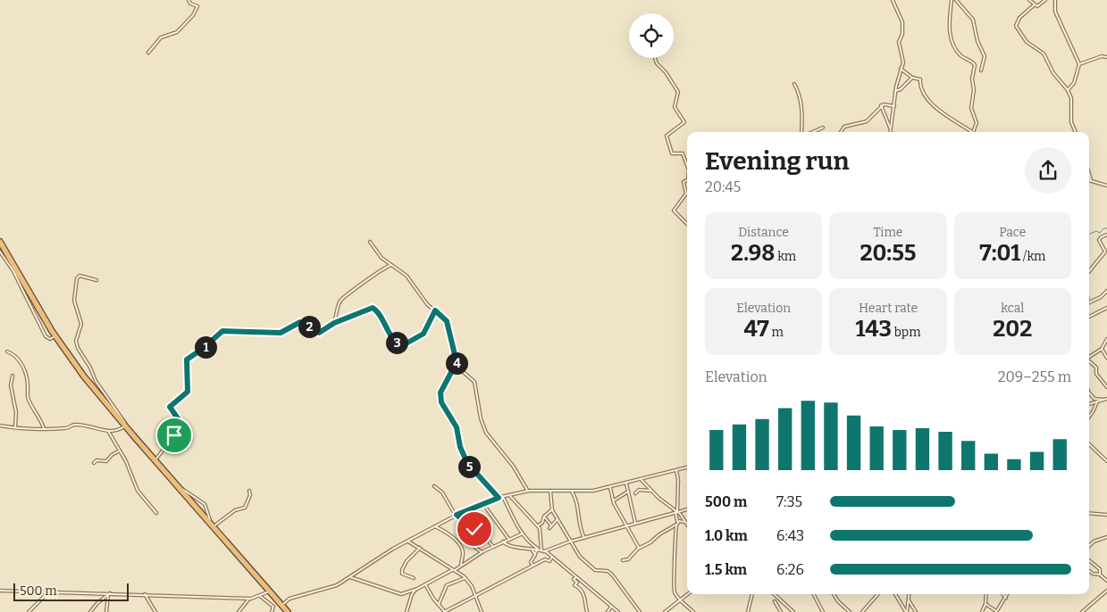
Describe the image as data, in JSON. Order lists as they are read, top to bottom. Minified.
{"scale_bar":"500 m","page":{"heading":["Evening run","20:45"],"stats":[["Distance","2.98 km"],["Time","20:55"],["Pace","7:01 /km"],["Elevation","47 m"],["Heart rate","143 bpm"],["kcal","202"]],"pins":["2","3","1","4","5"],"chart":["Elevation","209–255 m"],"list":[{"name":"500 m","note":"7:35"},{"name":"1.0 km","note":"6:43"},{"name":"1.5 km","note":"6:26"}],"scale":"500 m"}}
